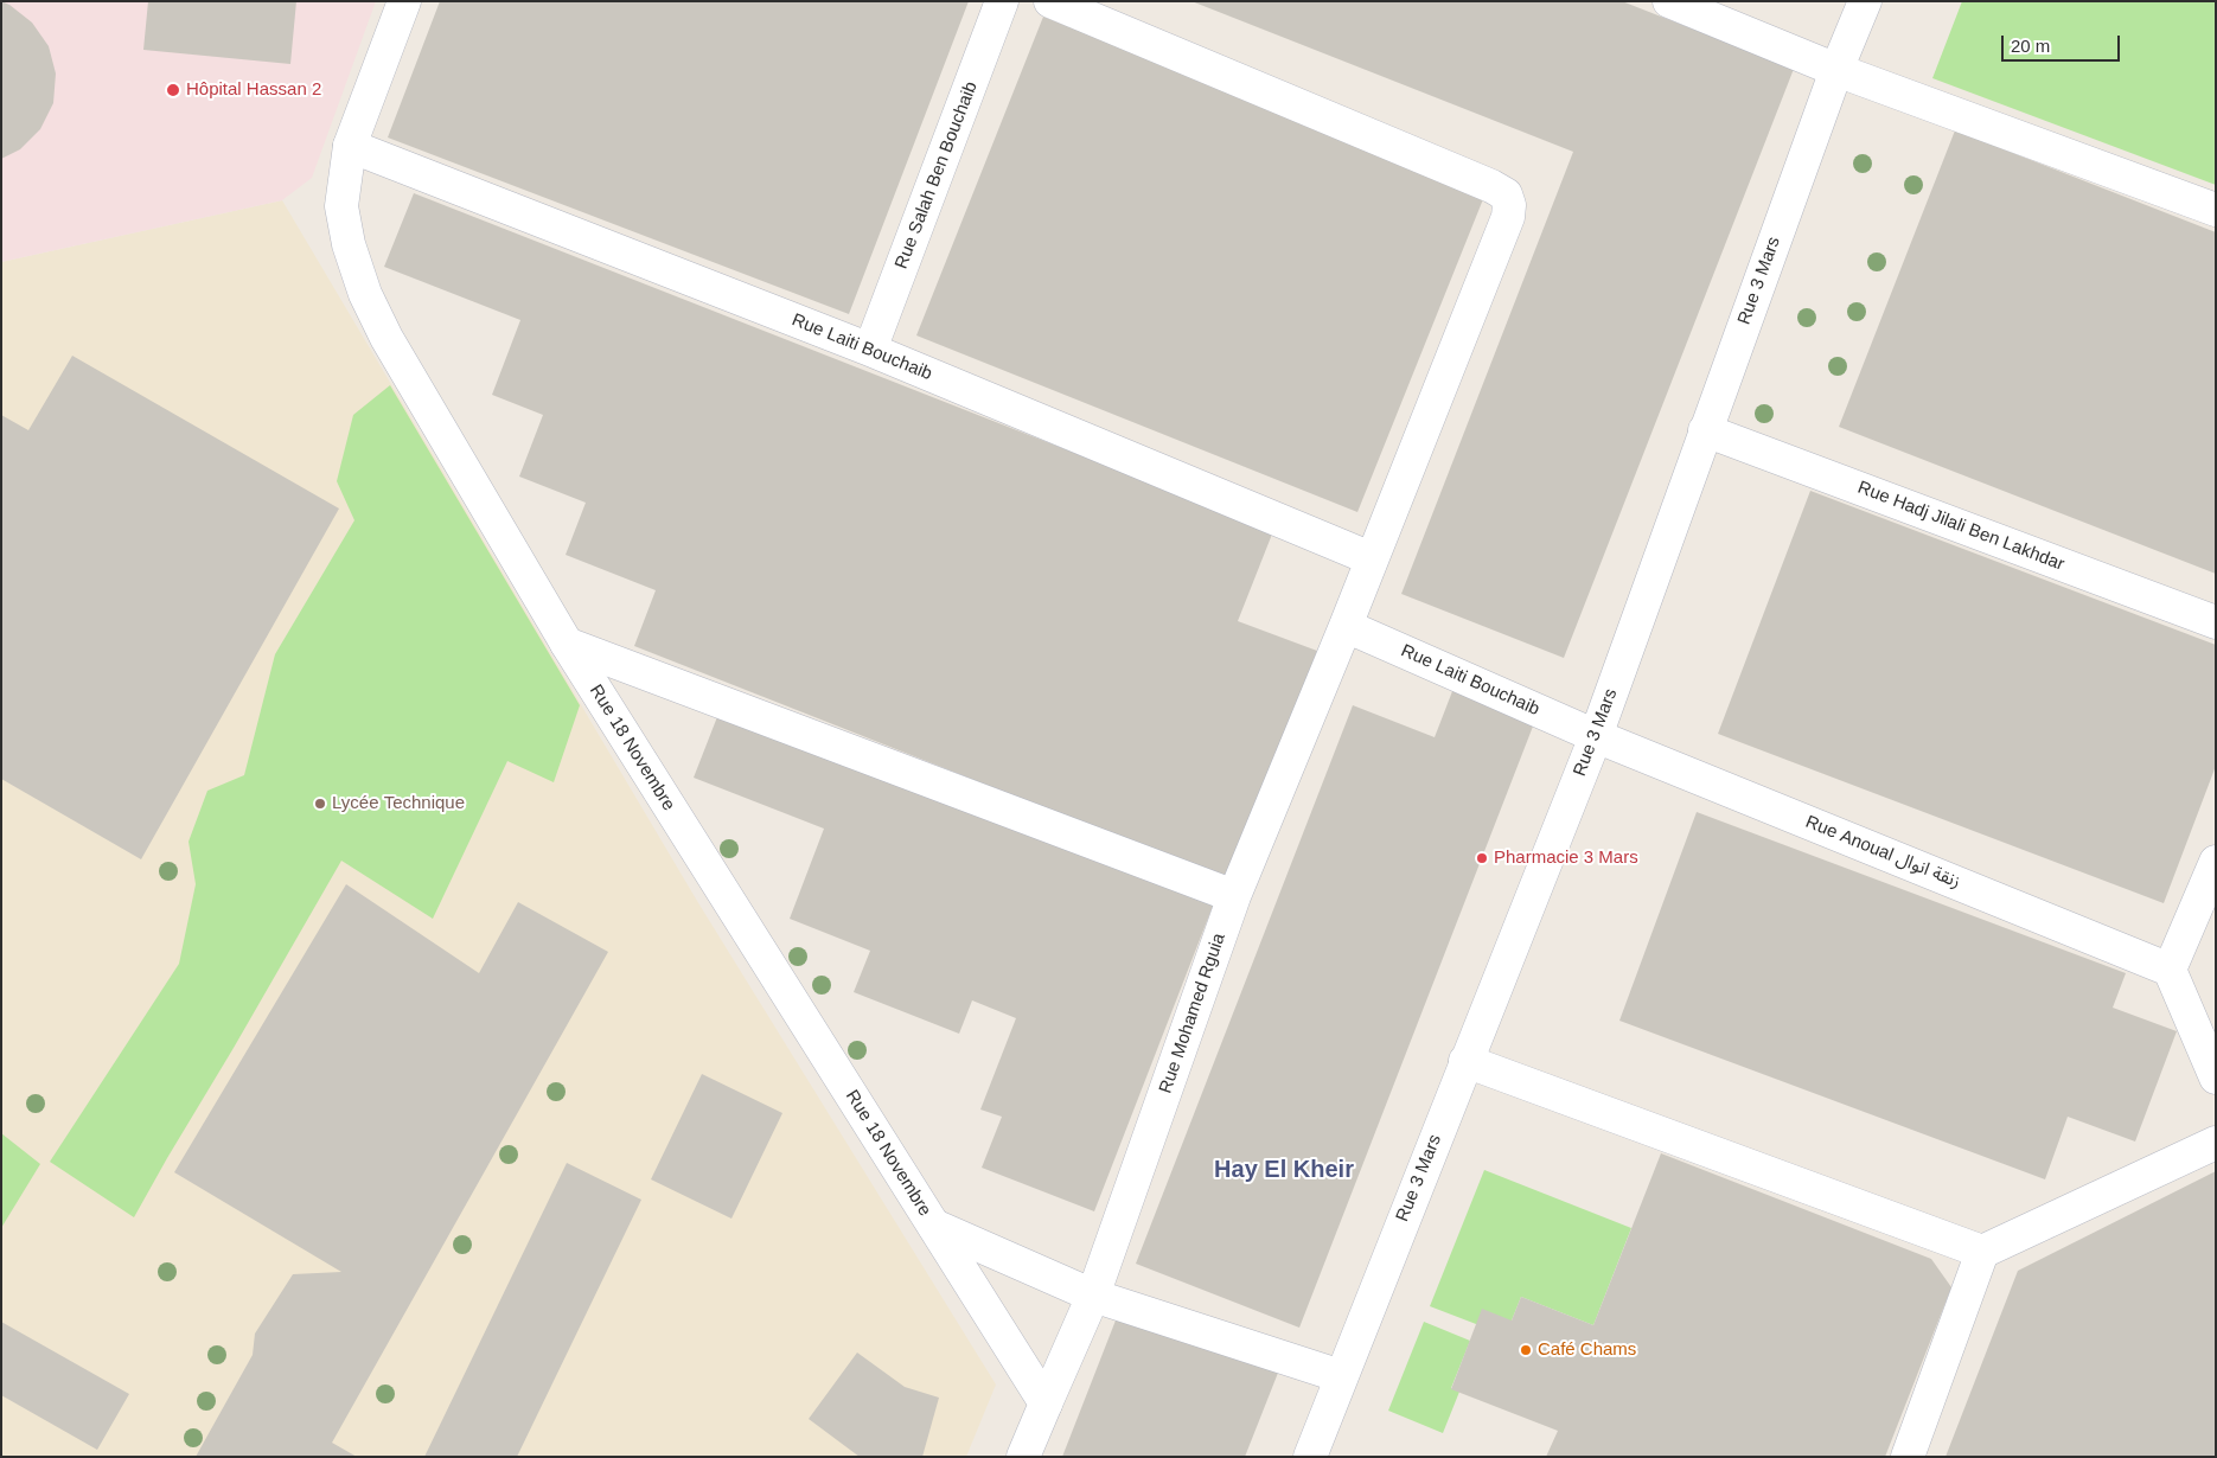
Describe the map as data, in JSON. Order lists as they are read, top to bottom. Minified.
{"streets":{"street":["Rue Salah Ben Bouchaib","Rue 3 Mars","Rue Laiti Bouchaib","Rue Hadj Jilali Ben Lakhdar","Rue 18 Novembre","Rue Anoual زنقة انوال","Rue Mohamed Rguia"]},"crossings":[["Rue Salah Ben Bouchaib","Rue Laiti Bouchaib"],["Rue 3 Mars","Rue Laiti Bouchaib"],["Rue 3 Mars","Rue Hadj Jilali Ben Lakhdar"],["Rue 3 Mars","Rue Anoual زنقة انوال"],["Rue Laiti Bouchaib","Rue 18 Novembre"],["Rue Laiti Bouchaib","Rue Anoual زنقة انوال"],["Rue Laiti Bouchaib","Rue Mohamed Rguia"],["Rue 18 Novembre","Rue Mohamed Rguia"]],"districts":["Hay El Kheir"],"places":["Hôpital Hassan 2","Lycée Technique","Pharmacie 3 Mars","Café Chams"],"scale_bar":"20 m"}
